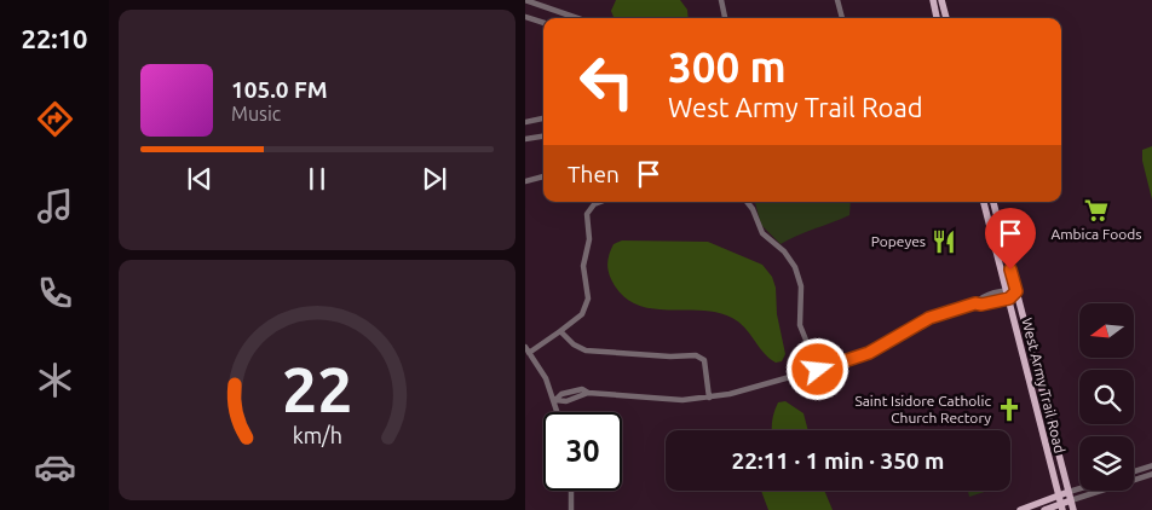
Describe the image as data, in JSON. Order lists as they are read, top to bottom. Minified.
{"streets":{"main road":["West Army Trail Road"]},"places":{"supermarket":["Ambica Foods"],"restaurant":["Popeyes"],"church":["Saint Isidore Catholic Church Rectory"]},"north":"left","page":{"tabs":"22:10","turn":["300 m","West Army Trail Road"],"song":["105.0 FM","Music"],"then":"Then","limit":"30","trip":"22:11 · 1 min · 350 m","gauge":["22","km/h"]}}
